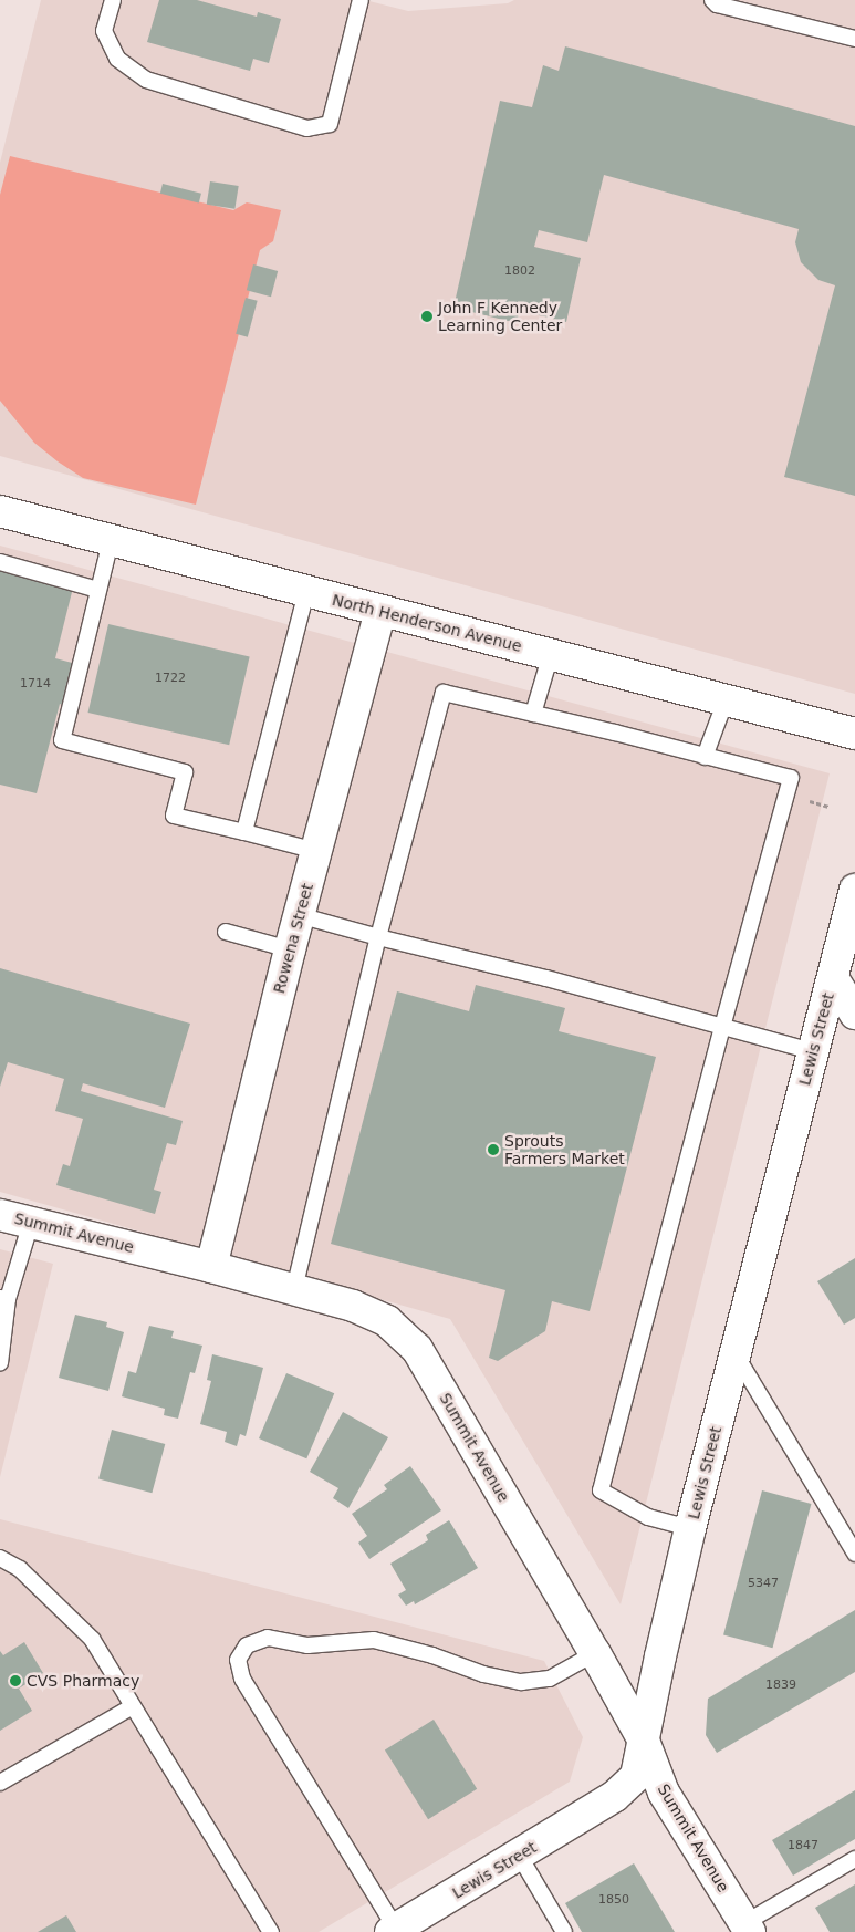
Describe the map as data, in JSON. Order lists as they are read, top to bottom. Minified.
{"streets":{"street":["North Henderson Avenue","Rowena Street","Lewis Street","Summit Avenue"]},"crossings":[["North Henderson Avenue","Rowena Street"],["Rowena Street","Summit Avenue"],["Lewis Street","Summit Avenue"]],"places":["John F Kennedy Learning Center","Sprouts Farmers Market","CVS Pharmacy"],"house_numbers":["1802","1722","1714","5347","1839","1847","1850"]}
